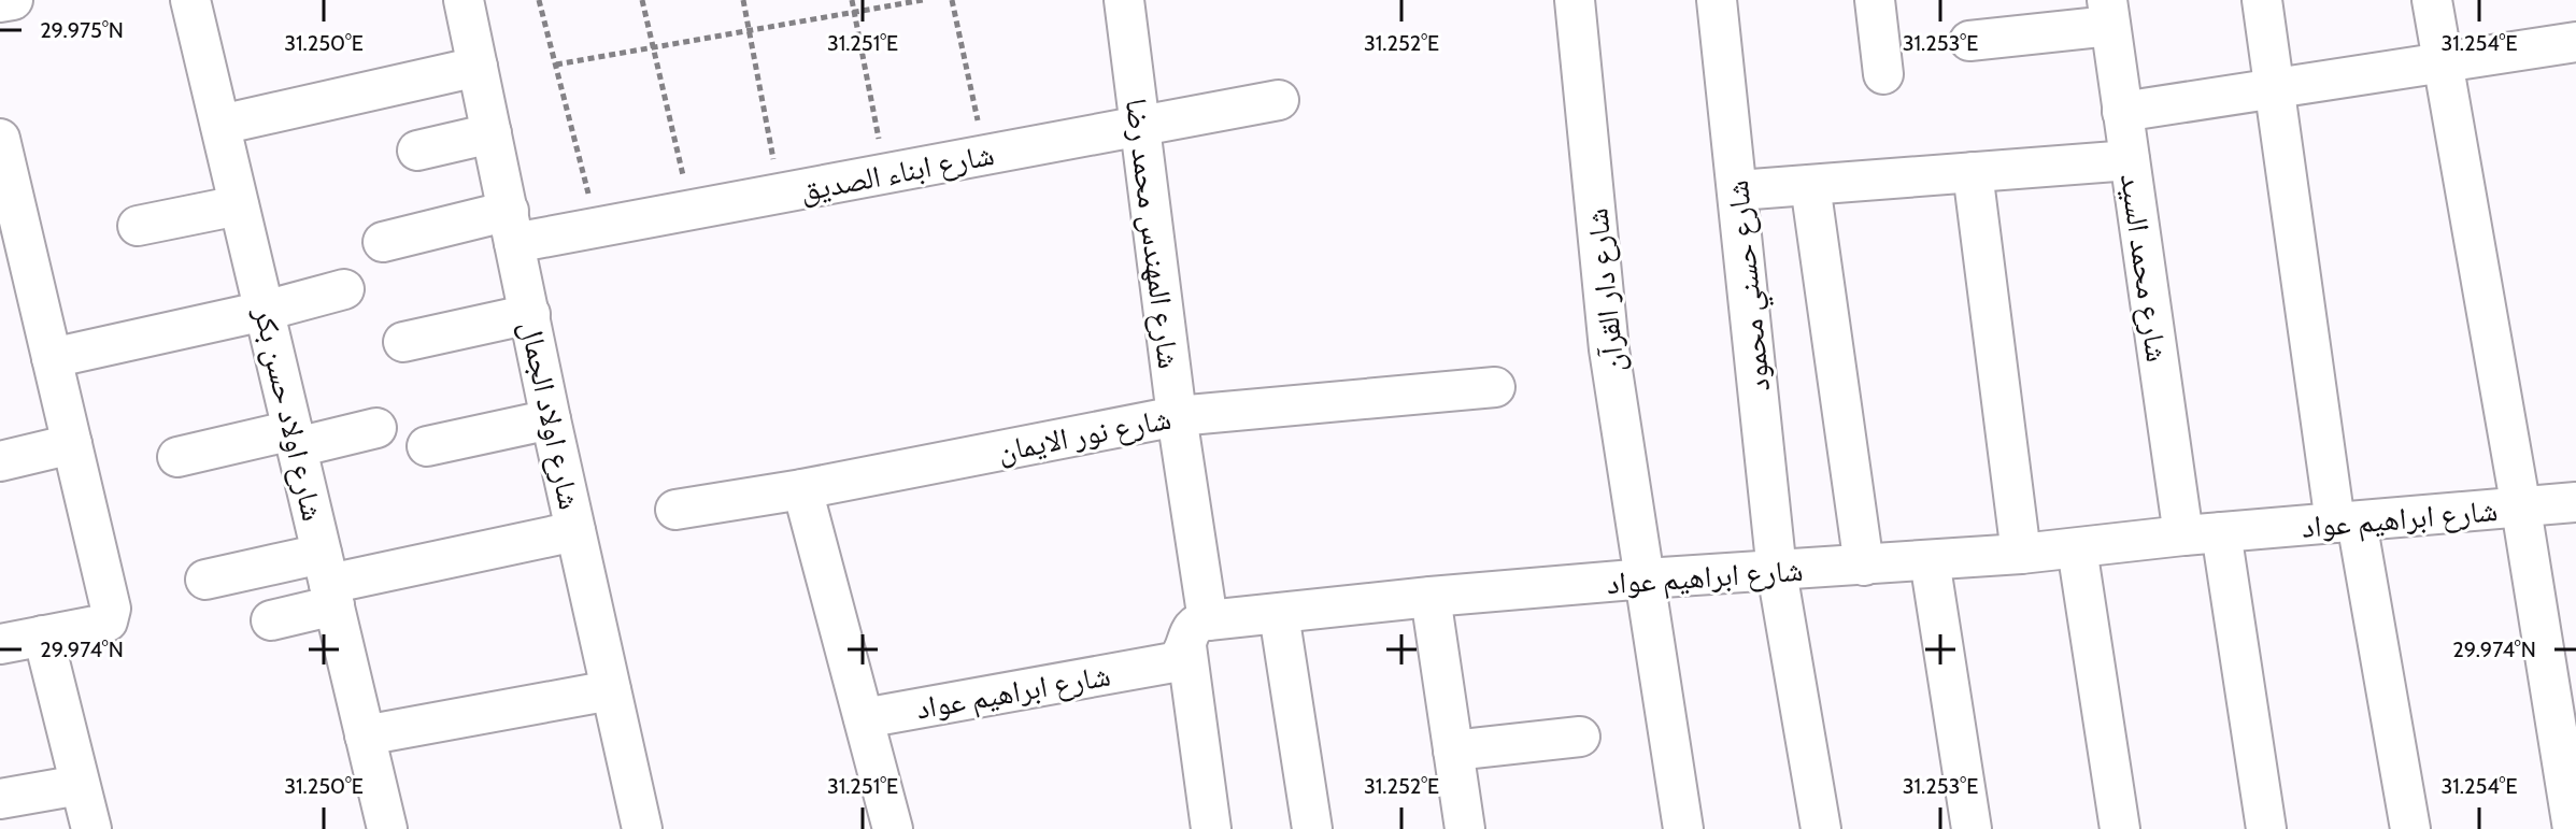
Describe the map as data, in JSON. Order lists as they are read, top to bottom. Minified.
{"streets":{"street":["شارع ابناء الصديق","شارع المهندس محمد رضا","شارع محمد السيد","شارع حسني محمود","شارع دار القرآن","شارع اولاد حسن بكر","شارع اولاد الجمال","شارع نور الايمان","شارع ابراهيم عواد"]},"crossings":[["شارع ابناء الصديق","شارع المهندس محمد رضا"],["شارع ابناء الصديق","شارع اولاد الجمال"],["شارع المهندس محمد رضا","شارع نور الايمان"],["شارع المهندس محمد رضا","شارع ابراهيم عواد"],["شارع محمد السيد","شارع ابراهيم عواد"],["شارع حسني محمود","شارع ابراهيم عواد"],["شارع دار القرآن","شارع ابراهيم عواد"]],"coordinates":["29.975°N","31.250°E","31.251°E","31.252°E","31.253°E","31.254°E","29.974°N"]}
